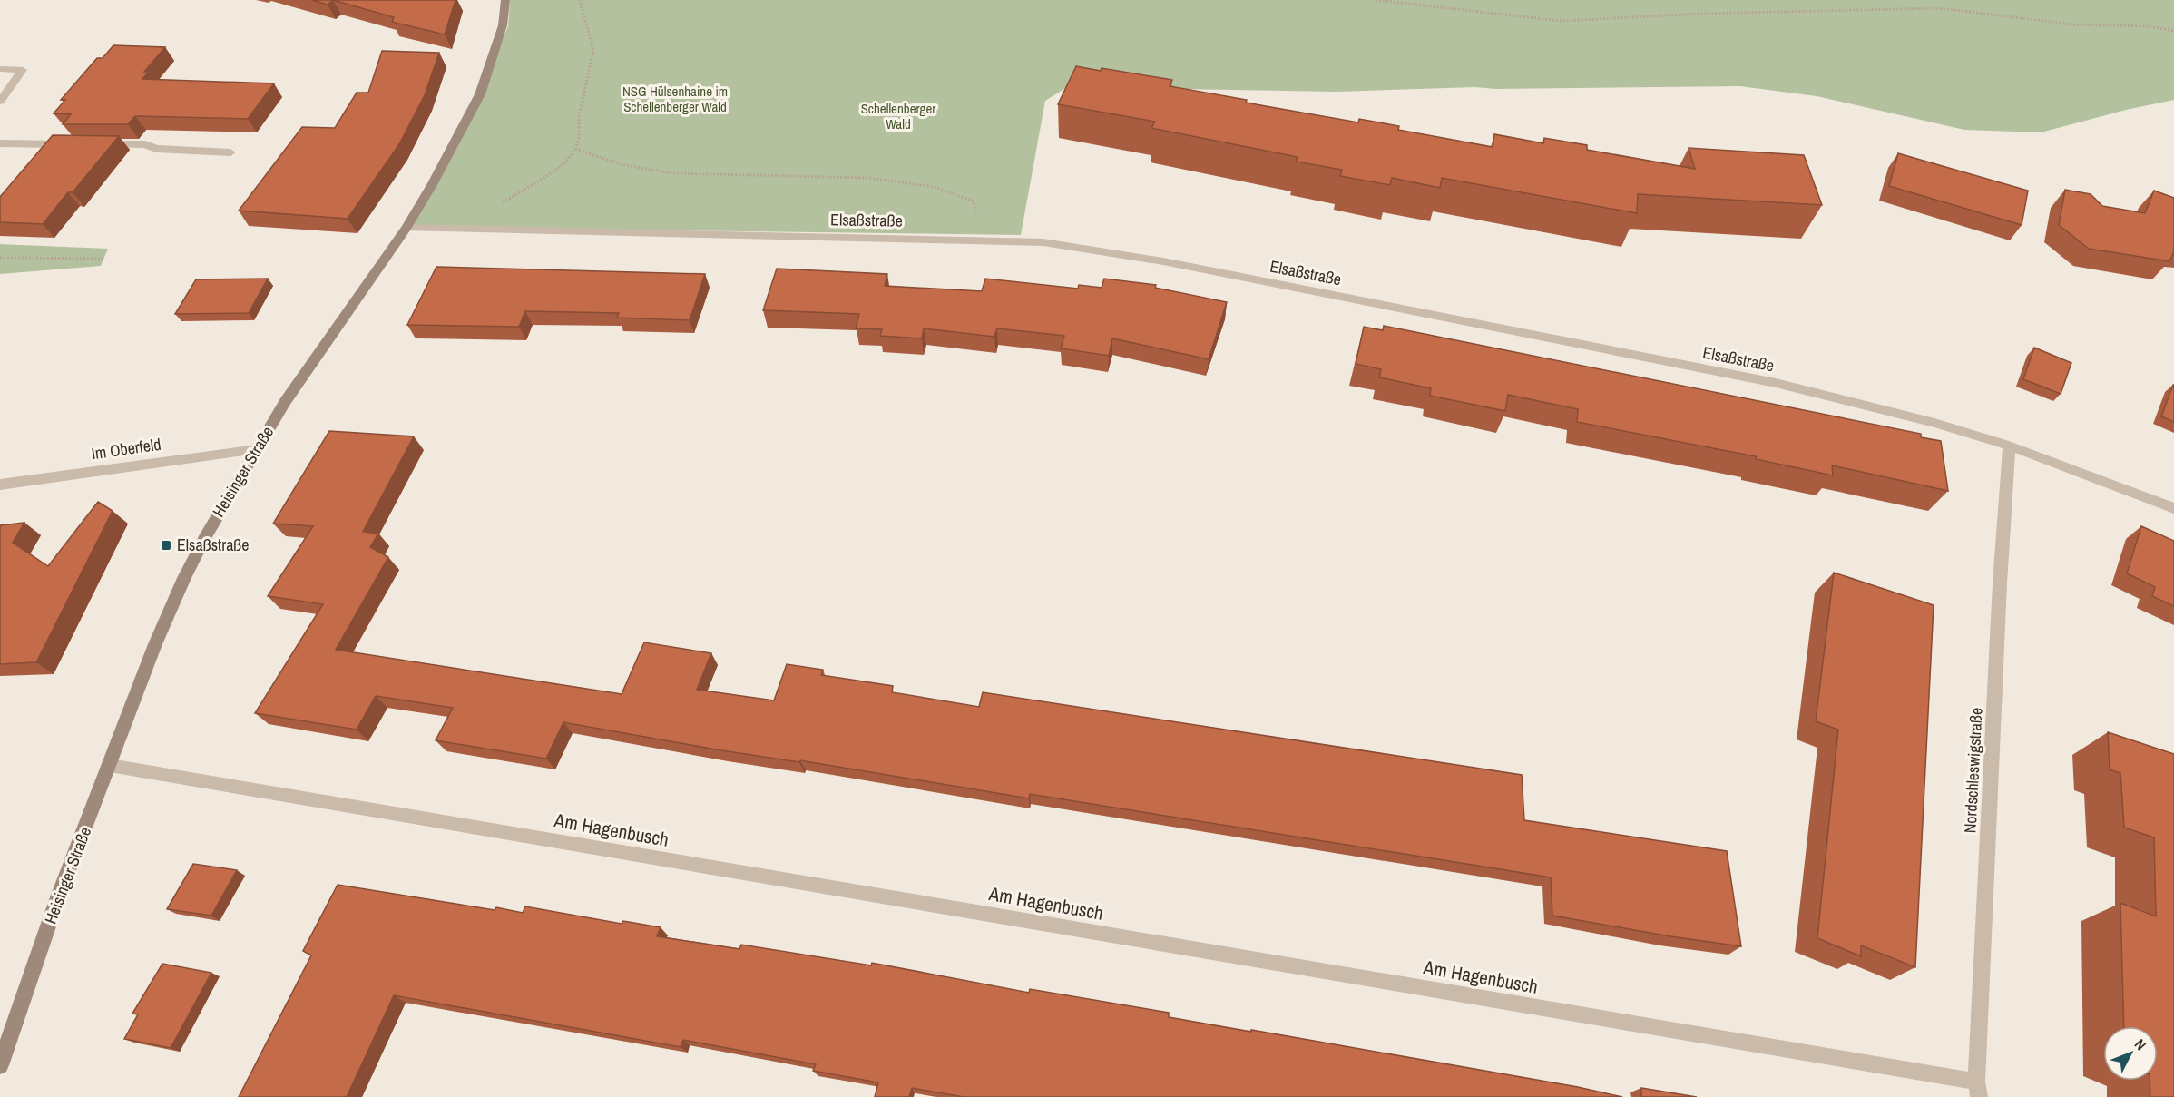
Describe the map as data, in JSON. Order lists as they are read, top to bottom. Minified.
{"streets":{"main road":["Heisinger Straße"],"street":["Elsaßstraße","Im Oberfeld","Nordschleswigstraße","Am Hagenbusch"]},"crossings":[["Elsaßstraße","Heisinger Straße"],["Elsaßstraße","Nordschleswigstraße"],["Im Oberfeld","Heisinger Straße"],["Heisinger Straße","Am Hagenbusch"],["Nordschleswigstraße","Am Hagenbusch"]],"parks":["NSG Hülsenhaine im Schellenberger Wald","Schellenberger Wald"],"places":{"transit":["Elsaßstraße"]},"north":"top right"}
